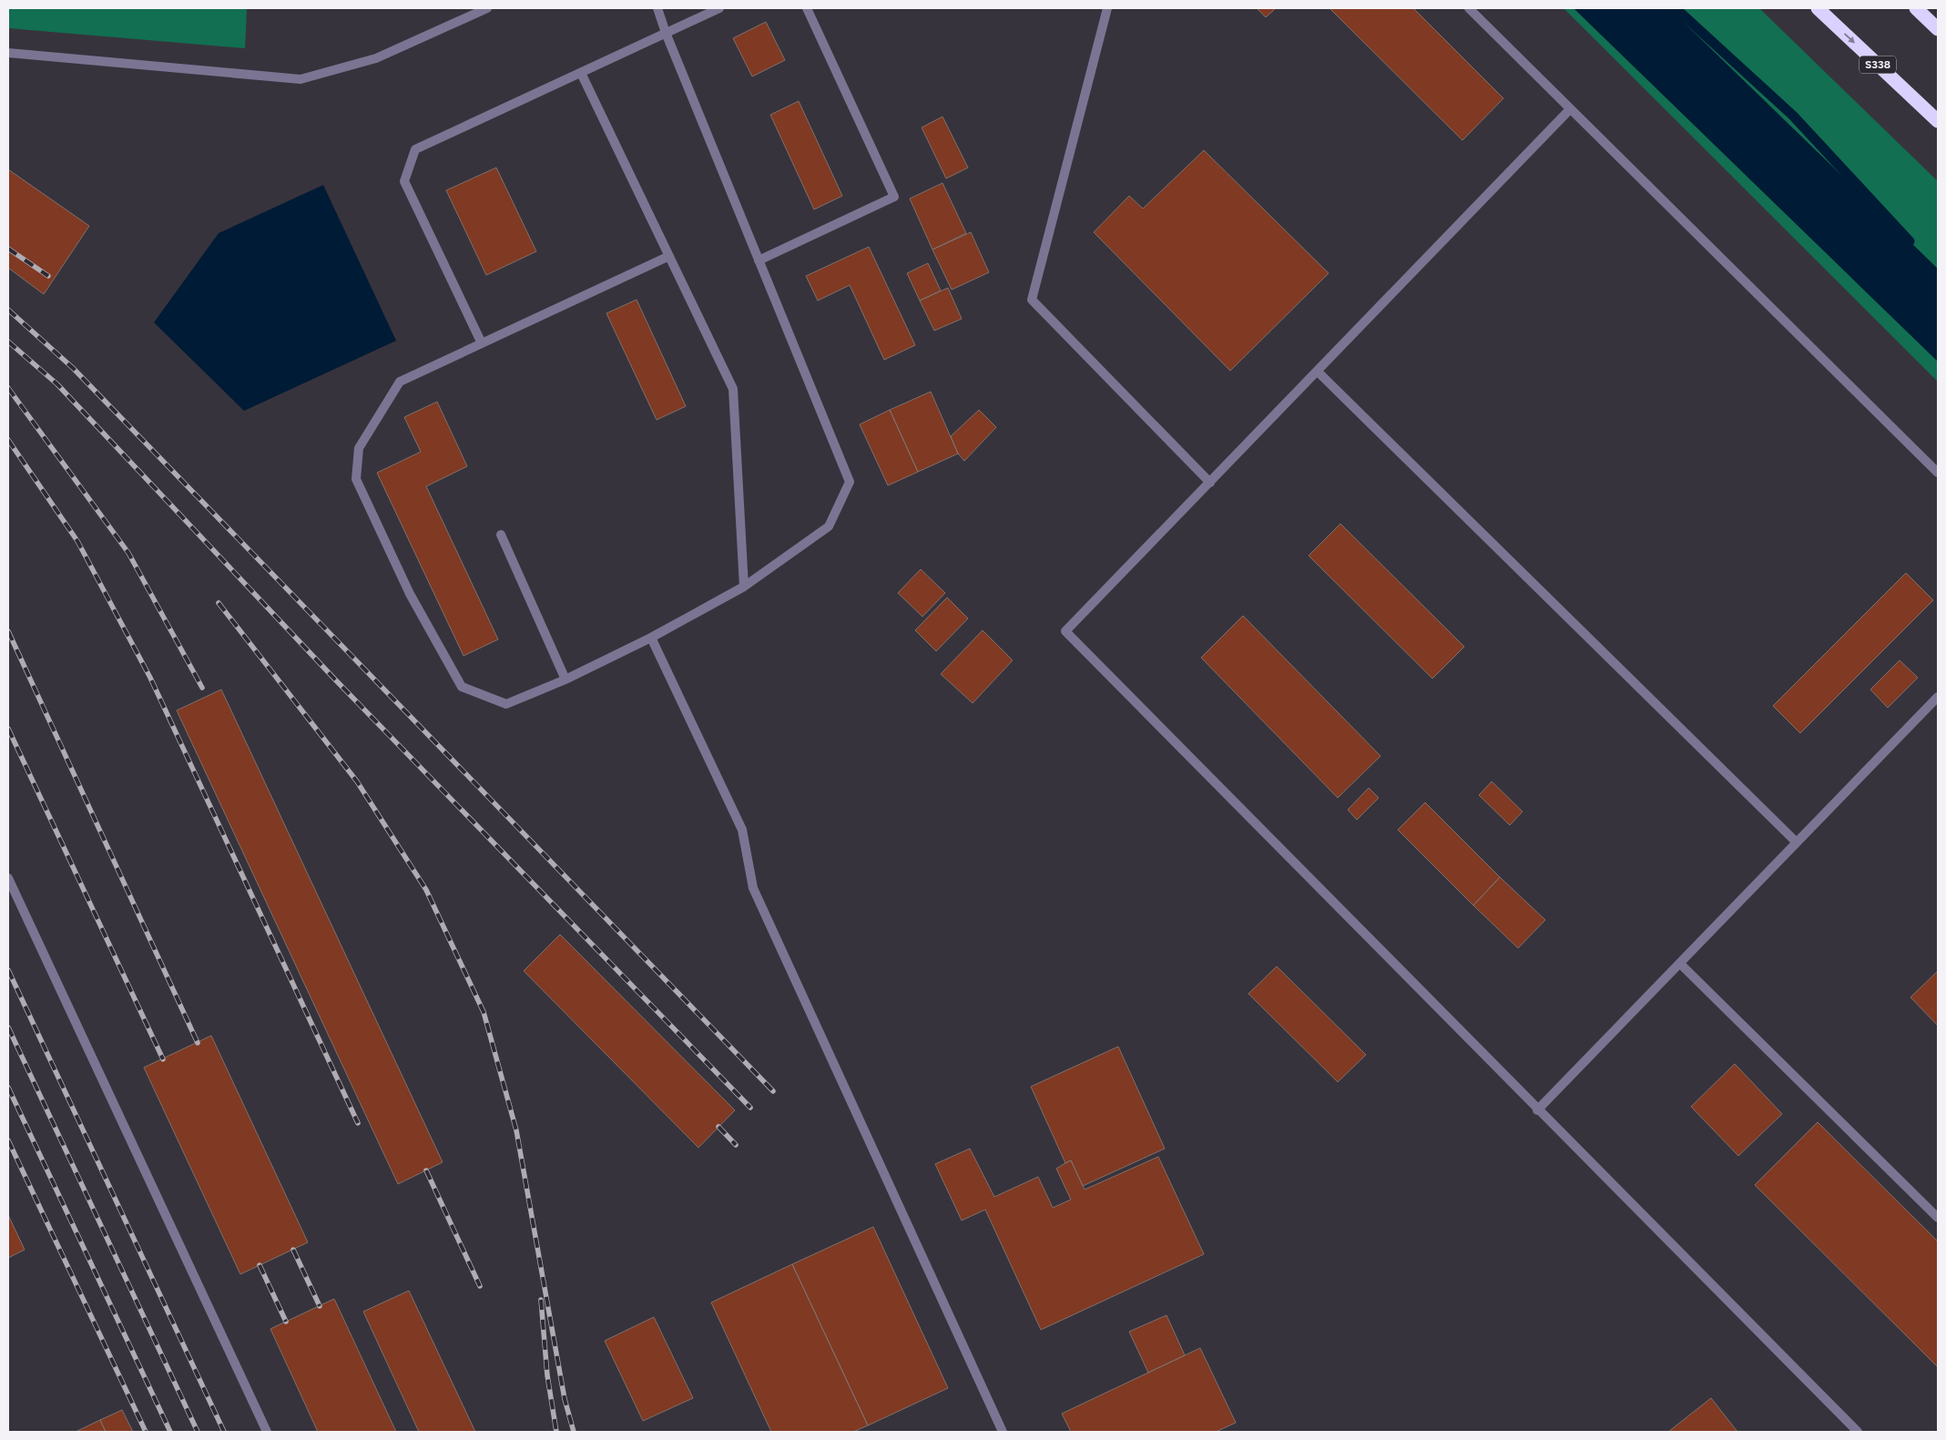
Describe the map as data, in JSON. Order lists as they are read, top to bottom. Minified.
{"streets":{"highway":["S338"]}}
